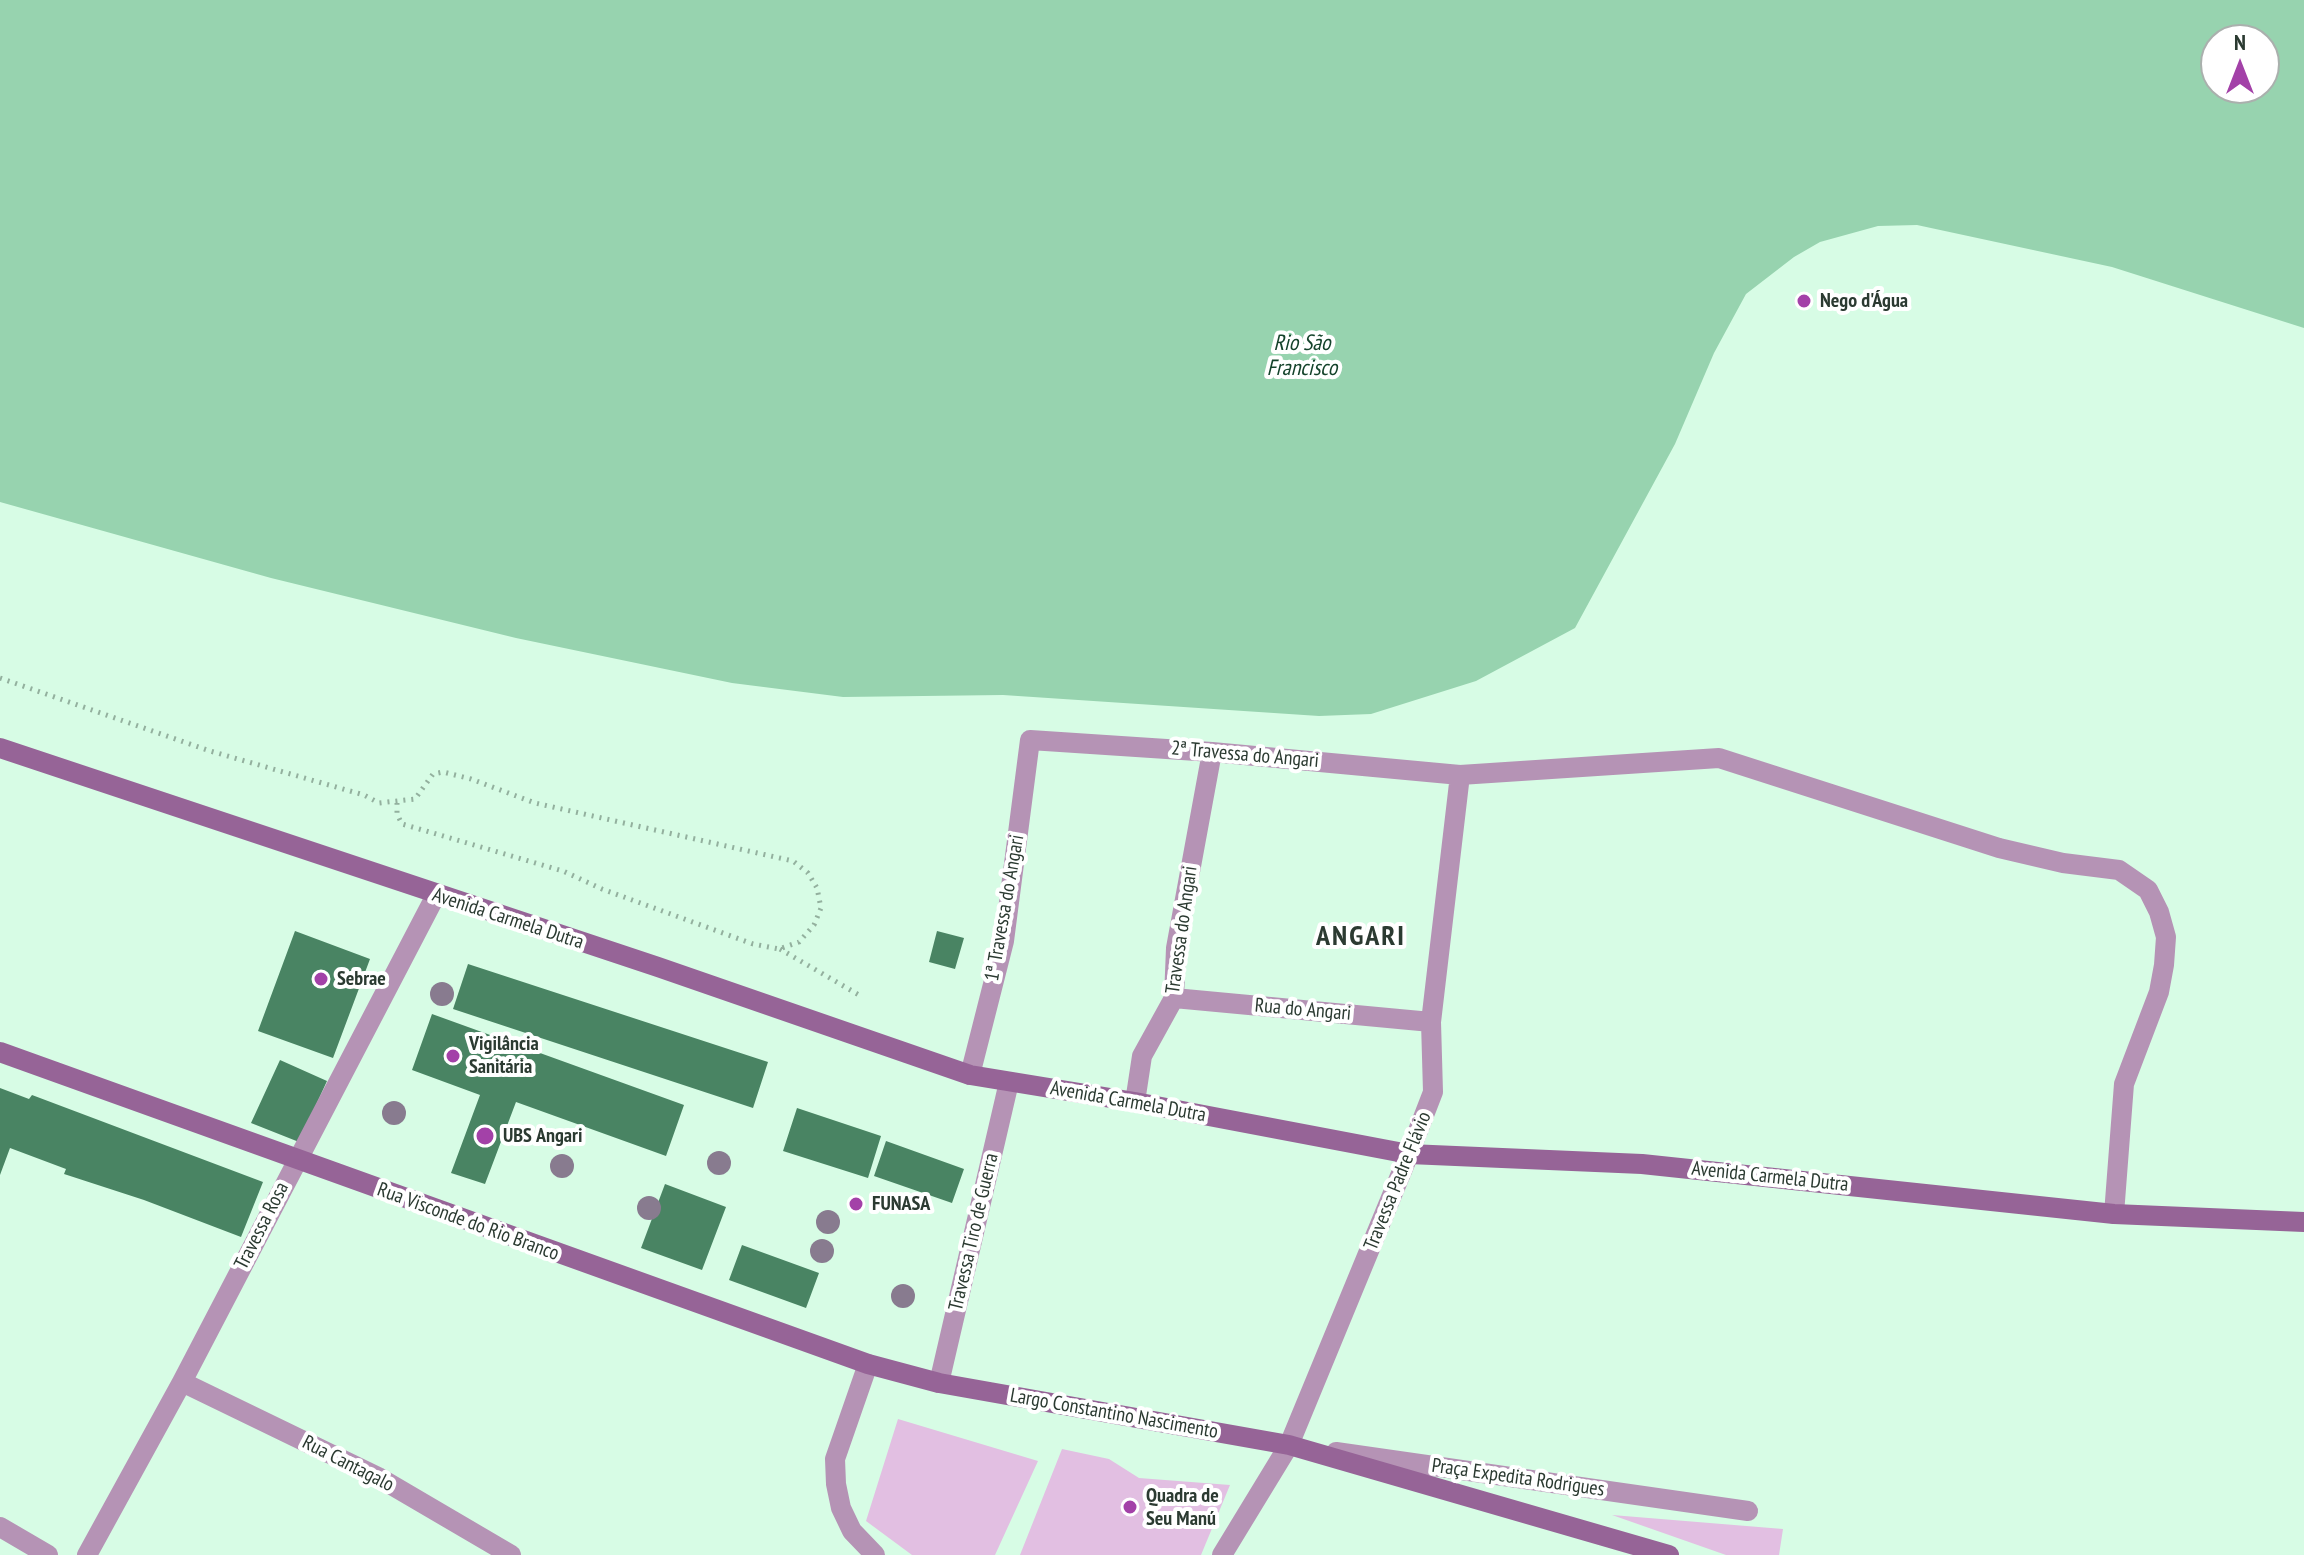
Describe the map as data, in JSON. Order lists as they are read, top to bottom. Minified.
{"streets":{"street":["2ª Travessa do Angari","1ª Travessa do Angari","Avenida Carmela Dutra","Travessa do Angari","Rua do Angari","Travessa Padre Flávio","Rua Visconde do Rio Branco","Travessa Rosa","Travessa Tiro de Guerra","Largo Constantino Nascimento","Rua Cantagalo","Praça Expedita Rodrigues"]},"crossings":[["2ª Travessa do Angari","1ª Travessa do Angari"],["2ª Travessa do Angari","Avenida Carmela Dutra"],["2ª Travessa do Angari","Travessa do Angari"],["2ª Travessa do Angari","Travessa Padre Flávio"],["1ª Travessa do Angari","Avenida Carmela Dutra"],["Avenida Carmela Dutra","Travessa do Angari"],["Avenida Carmela Dutra","Travessa Padre Flávio"],["Avenida Carmela Dutra","Travessa Rosa"],["Avenida Carmela Dutra","Travessa Tiro de Guerra"],["Travessa do Angari","Rua do Angari"],["Rua do Angari","Travessa Padre Flávio"],["Travessa Padre Flávio","Largo Constantino Nascimento"],["Travessa Padre Flávio","Praça Expedita Rodrigues"],["Rua Visconde do Rio Branco","Travessa Rosa"],["Rua Visconde do Rio Branco","Travessa Tiro de Guerra"],["Rua Visconde do Rio Branco","Largo Constantino Nascimento"],["Travessa Rosa","Rua Cantagalo"],["Travessa Tiro de Guerra","Largo Constantino Nascimento"],["Largo Constantino Nascimento","Praça Expedita Rodrigues"]],"districts":["ANGARI"],"water":["Rio São Francisco"],"places":["Nego d'Água","Sebrae","Vigilância Sanitária","UBS Angari","FUNASA","Quadra de Seu Manú"],"north":"top"}
